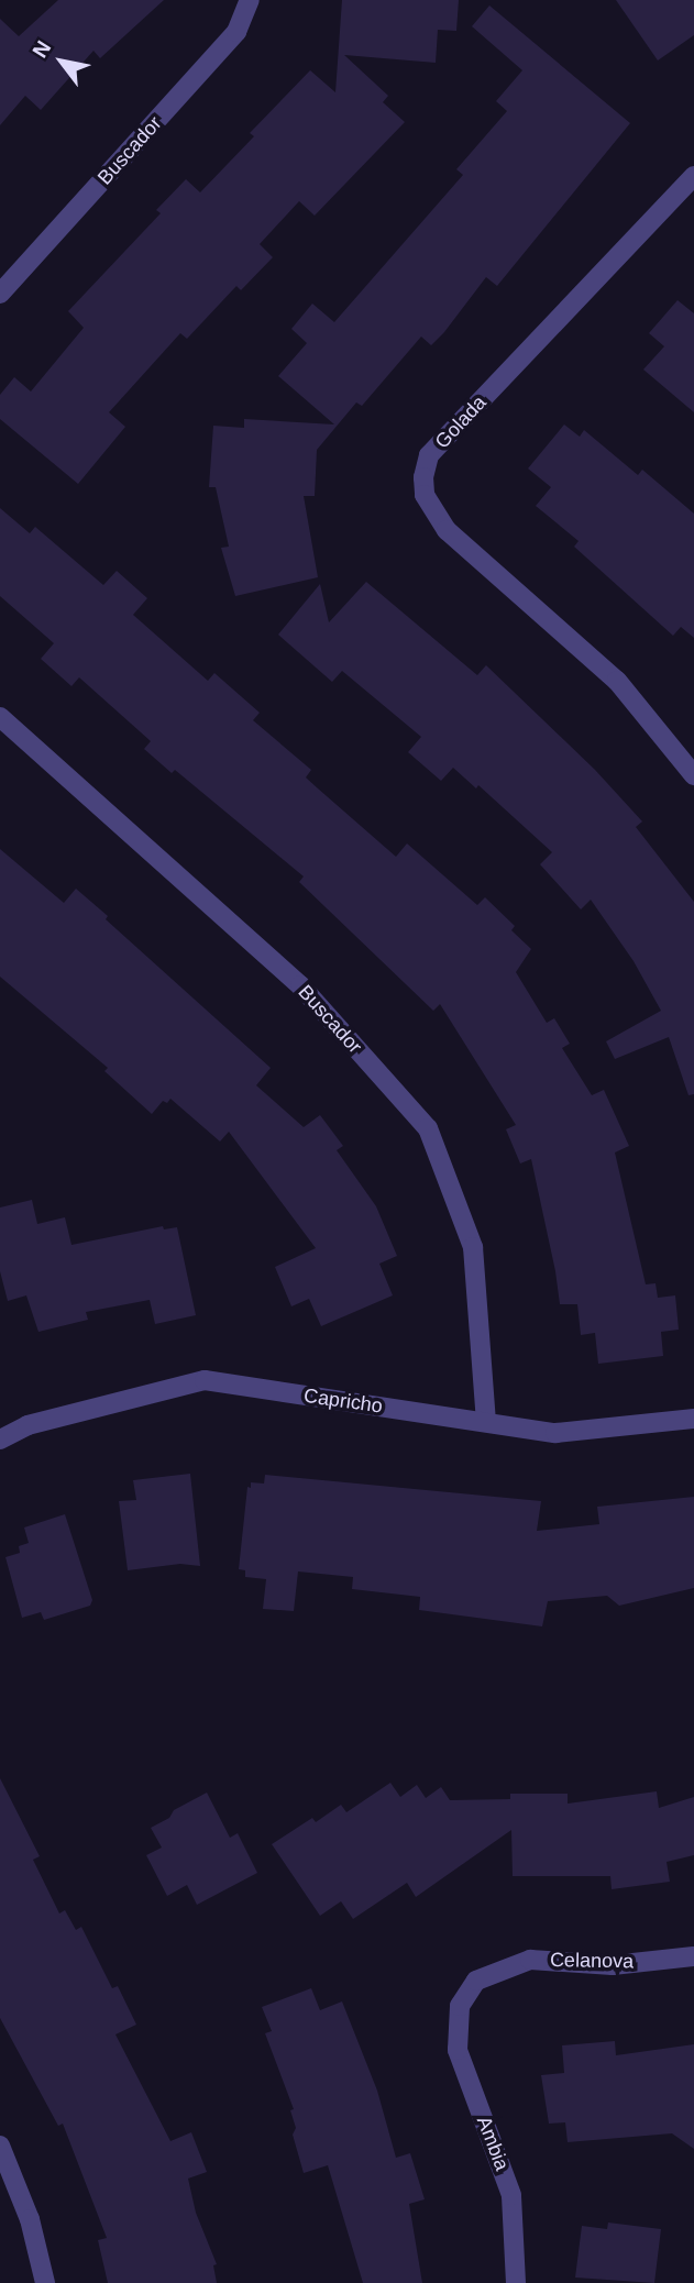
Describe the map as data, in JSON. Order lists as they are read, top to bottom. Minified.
{"streets":{"street":["Buscador","Golada","Capricho","Celanova","Ambia"]},"crossings":[["Buscador","Capricho"],["Celanova","Ambia"]],"north":"top left"}
